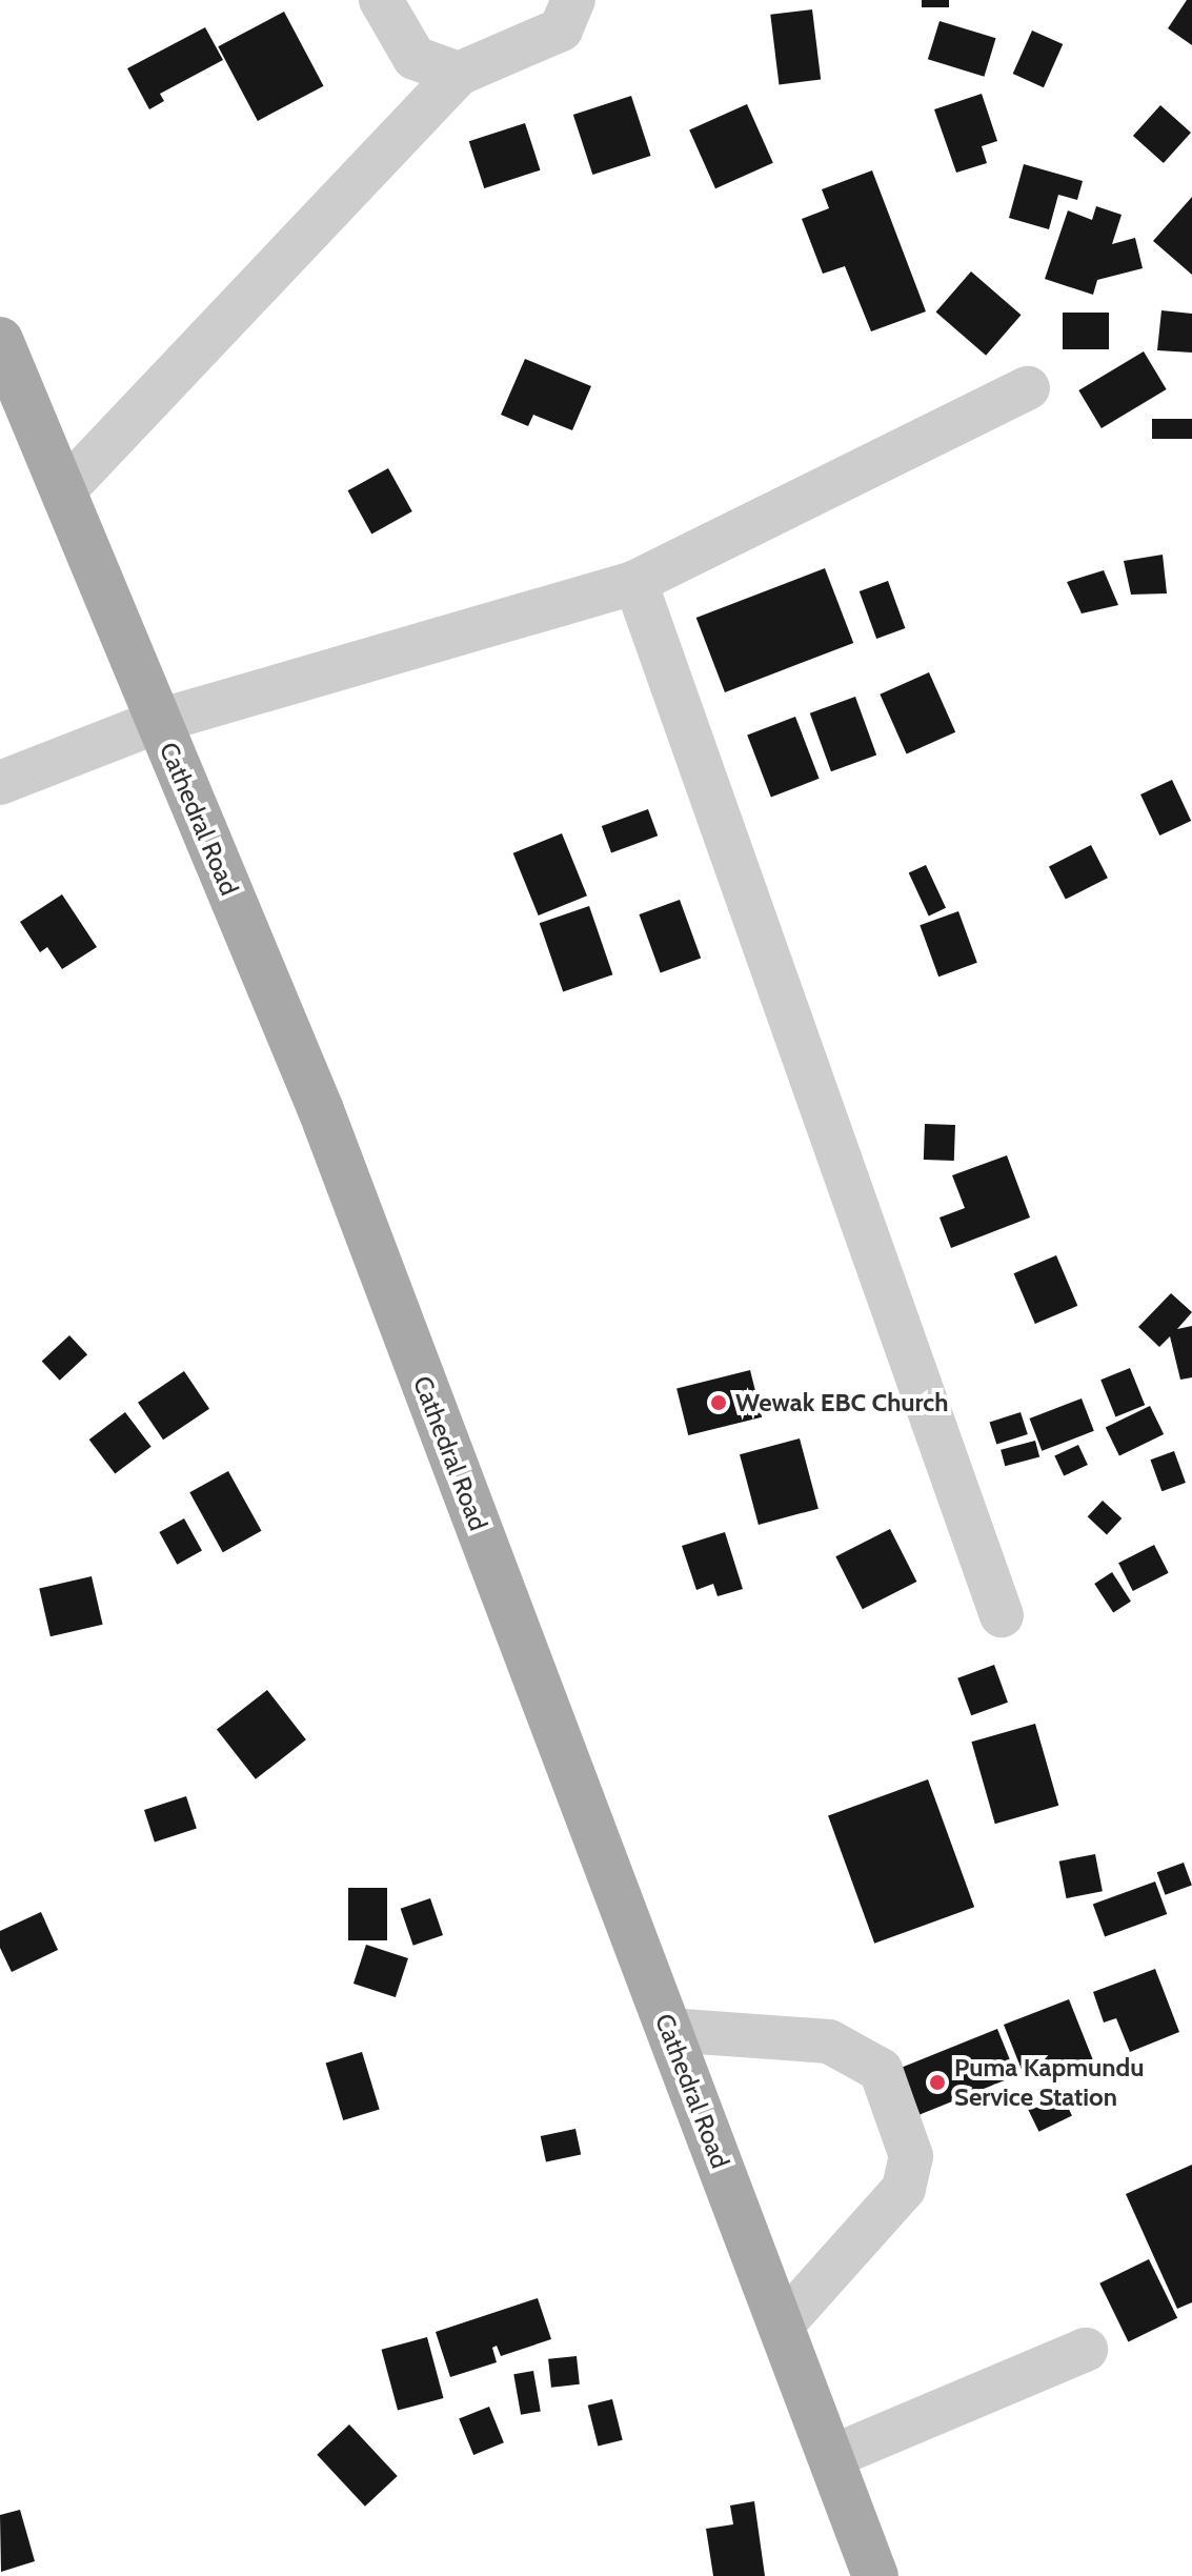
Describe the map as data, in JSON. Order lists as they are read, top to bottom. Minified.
{"streets":{"main road":["Cathedral Road"]},"places":["Wewak EBC Church","Puma Kapmundu Service Station"]}
